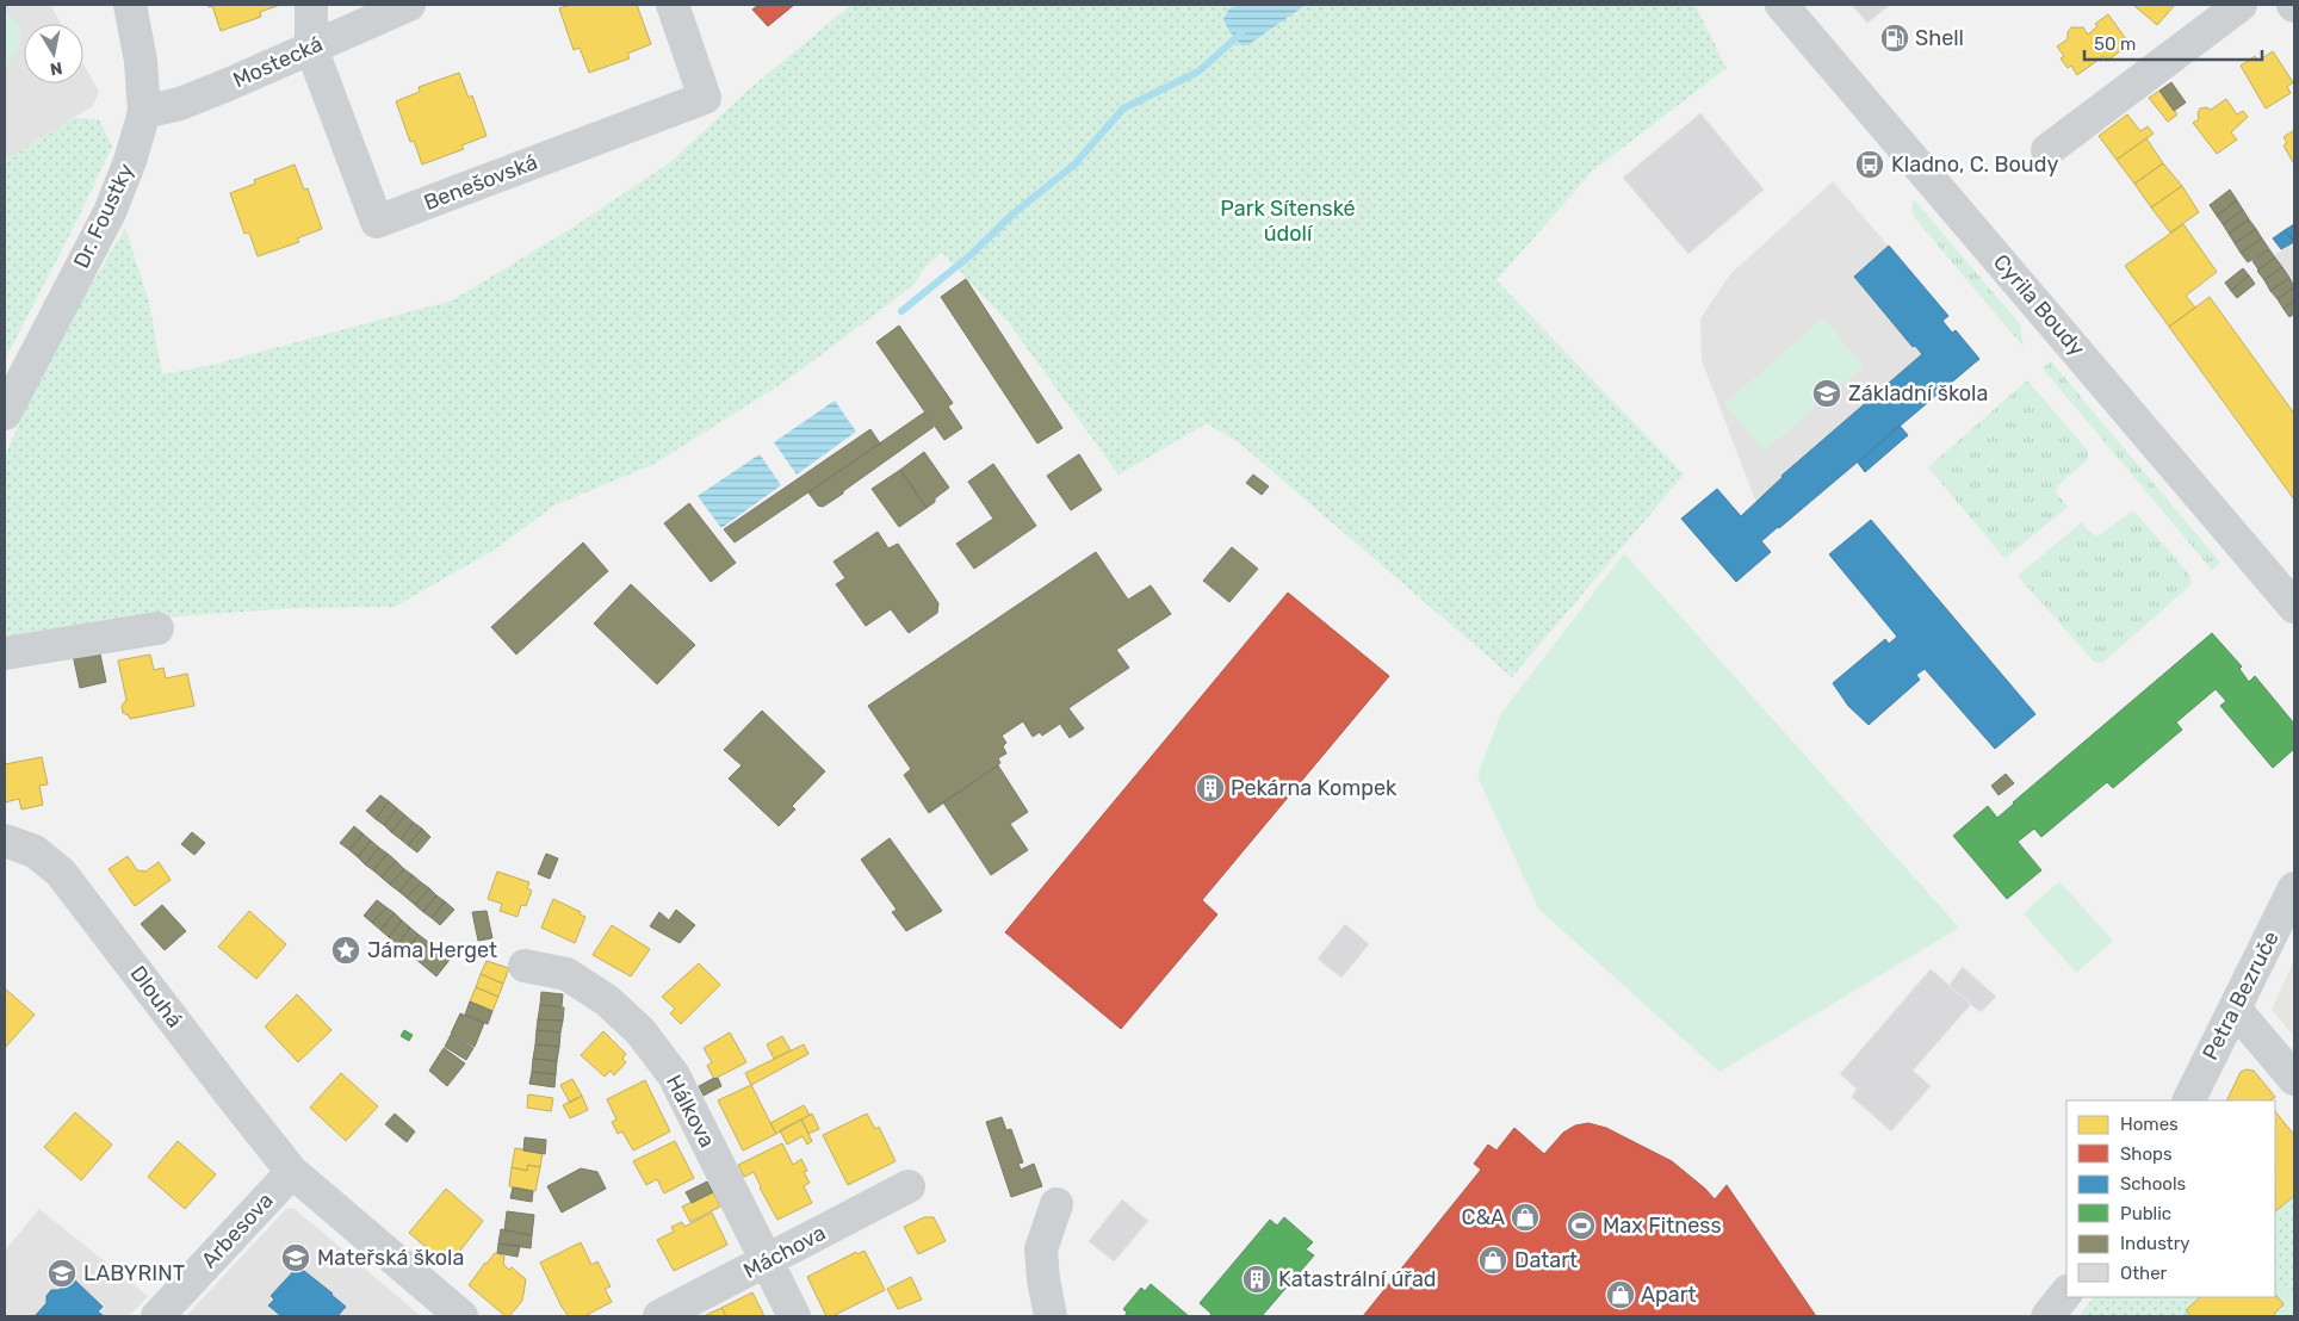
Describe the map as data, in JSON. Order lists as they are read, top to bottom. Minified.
{"streets":{"street":["Mostecká","Benešovská","Dr. Foustky","Cyrila Boudy","Petra Bezruče","Dlouhá","Hálkova","Arbesova","Máchova"]},"crossings":[["Mostecká","Benešovská"],["Mostecká","Dr. Foustky"],["Dlouhá","Arbesova"],["Hálkova","Máchova"]],"parks":["Park Sítenské údolí"],"places":{"fuel station":["Shell"],"bus stop":["Kladno, C. Boudy"],"school or university":["Základní škola","Mateřská škola","LABYRINT"],"building":["Pekárna Kompek","Katastrální úřad"],"place":["Jáma Herget"],"shop":["C&A","Datart","Apart"],"sports":["Max Fitness"]},"legend":["Homes","Shops","Schools","Public","Industry","Other"],"scale_bar":"50 m","north":"bottom"}
